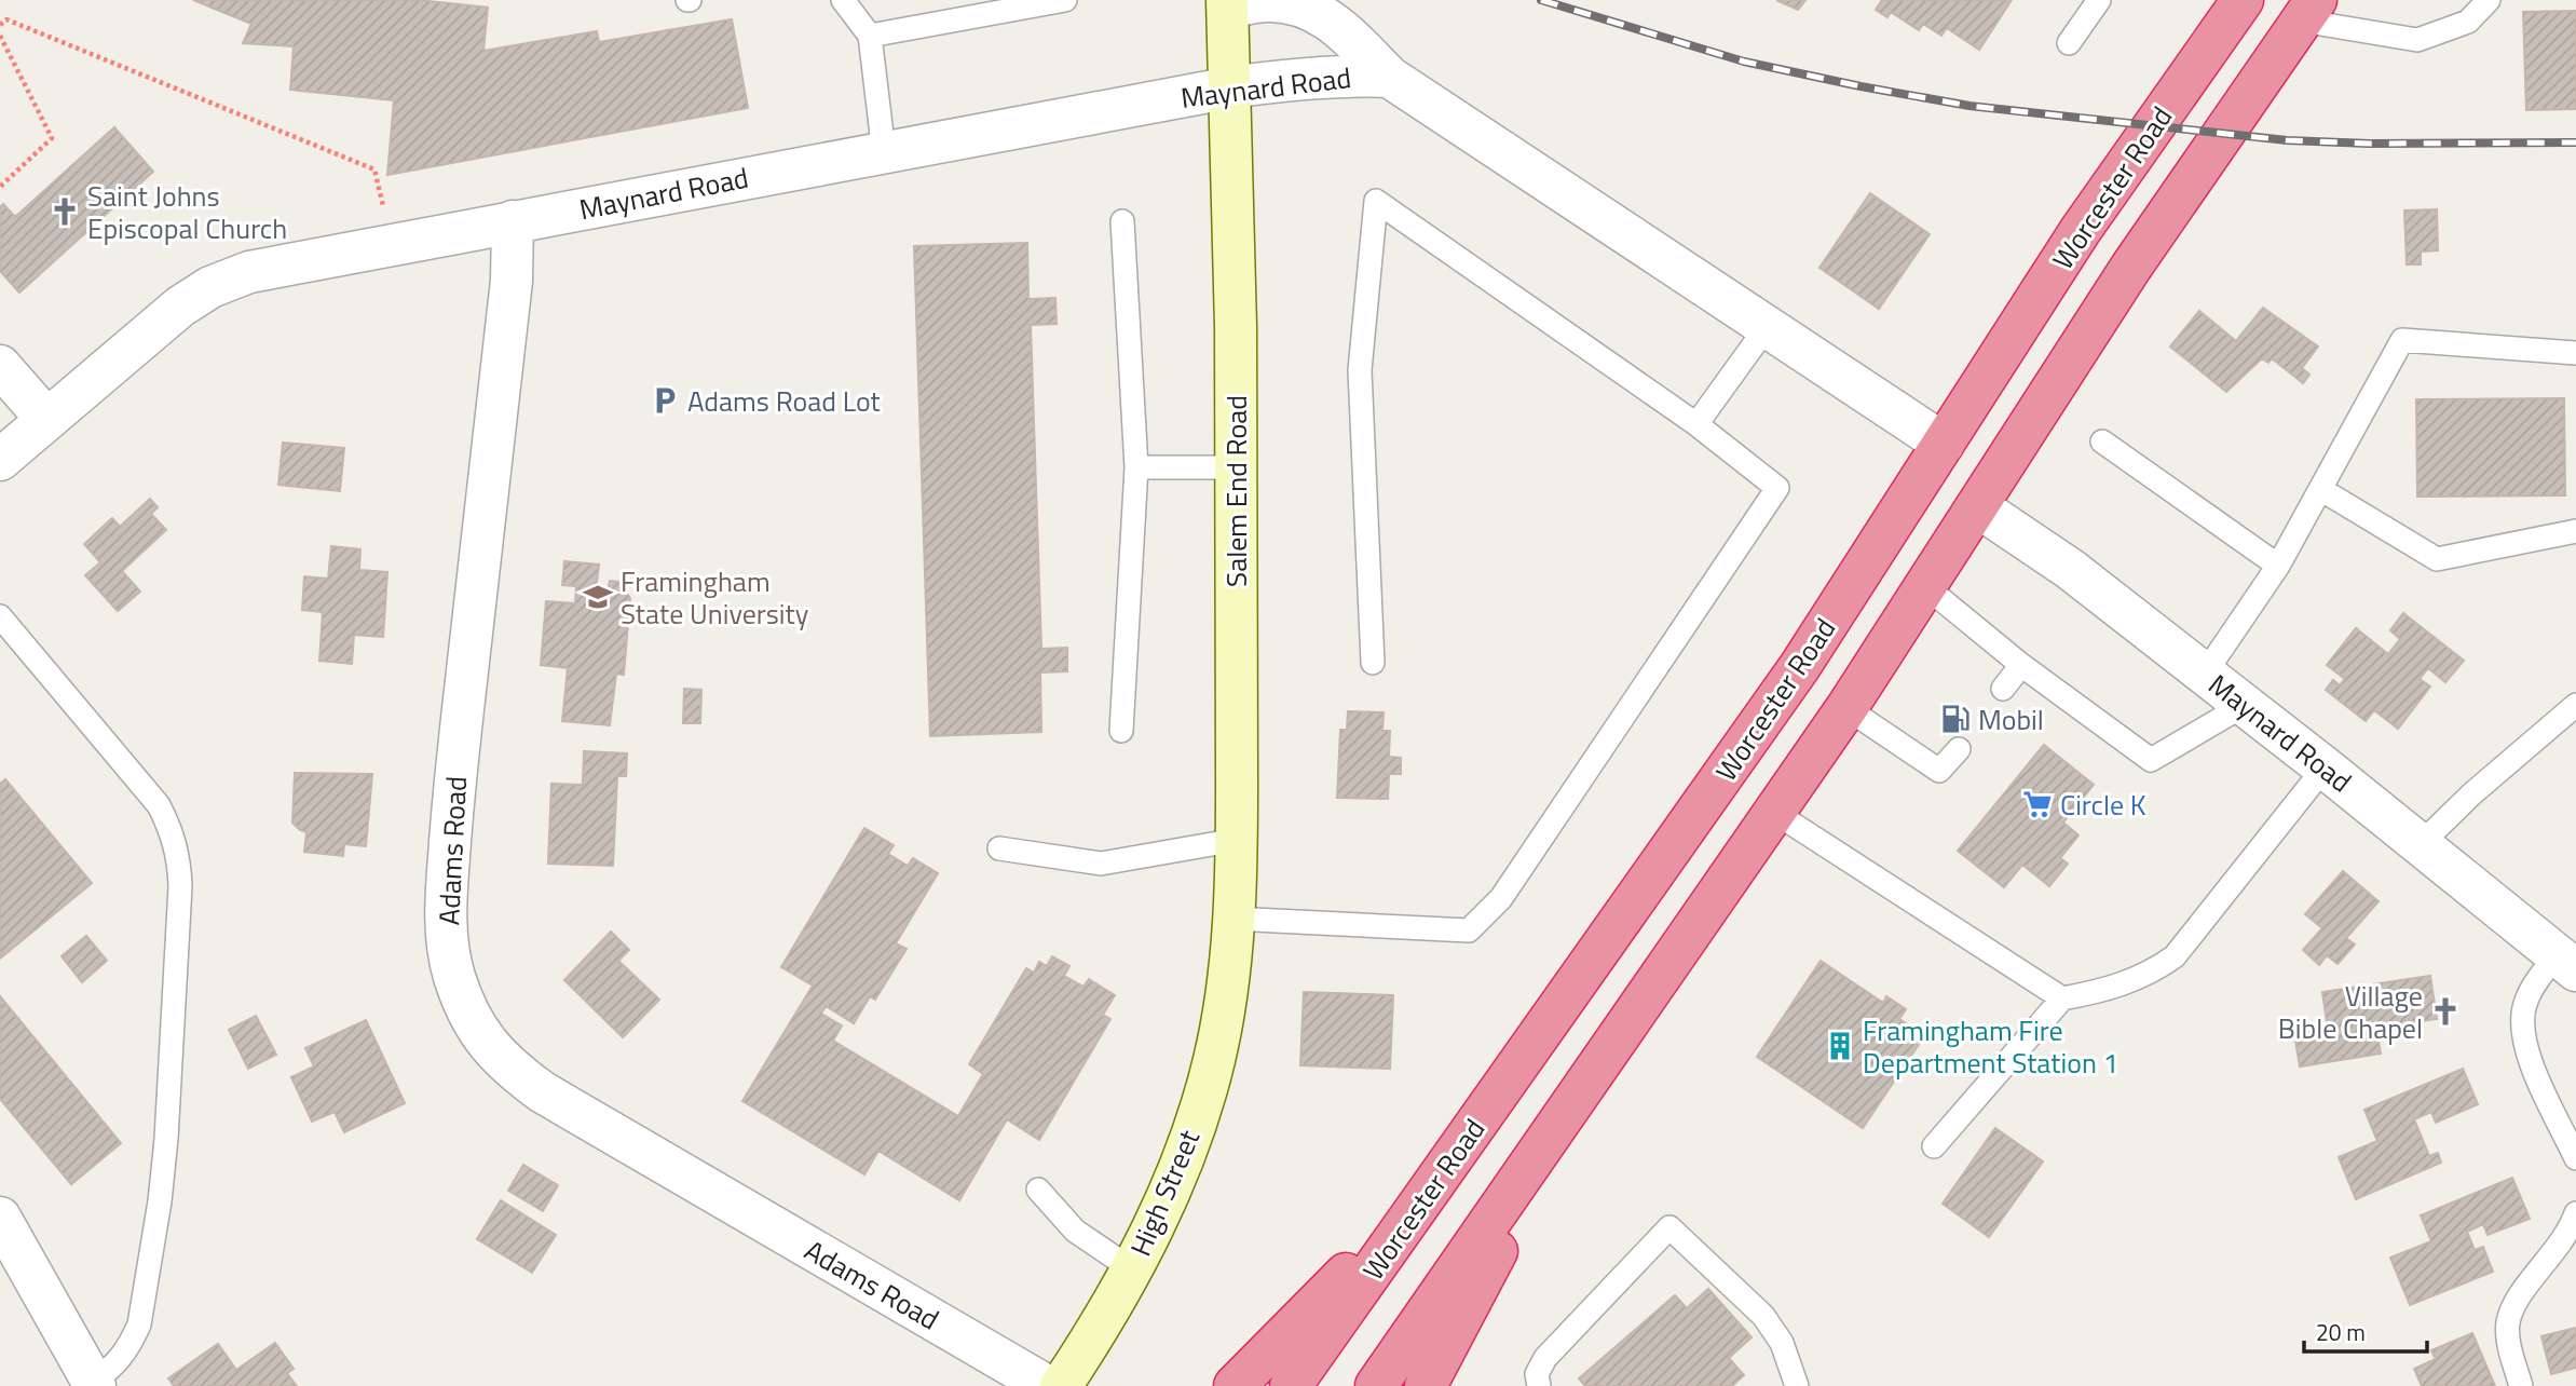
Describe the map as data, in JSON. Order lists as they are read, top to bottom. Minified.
{"streets":{"highway":["Worcester Road"],"street":["Maynard Road","Salem End Road","Adams Road","High Street"]},"crossings":[["Maynard Road","Worcester Road"],["Maynard Road","Salem End Road"],["Maynard Road","Adams Road"],["Salem End Road","High Street"]],"places":{"church":["Saint Johns Episcopal Church","Village Bible Chapel"],"parking":["Adams Road Lot"],"school or university":["Framingham State University"],"fuel station":["Mobil"],"supermarket":["Circle K"],"building":["Framingham Fire Department Station 1"]},"scale_bar":"20 m"}
